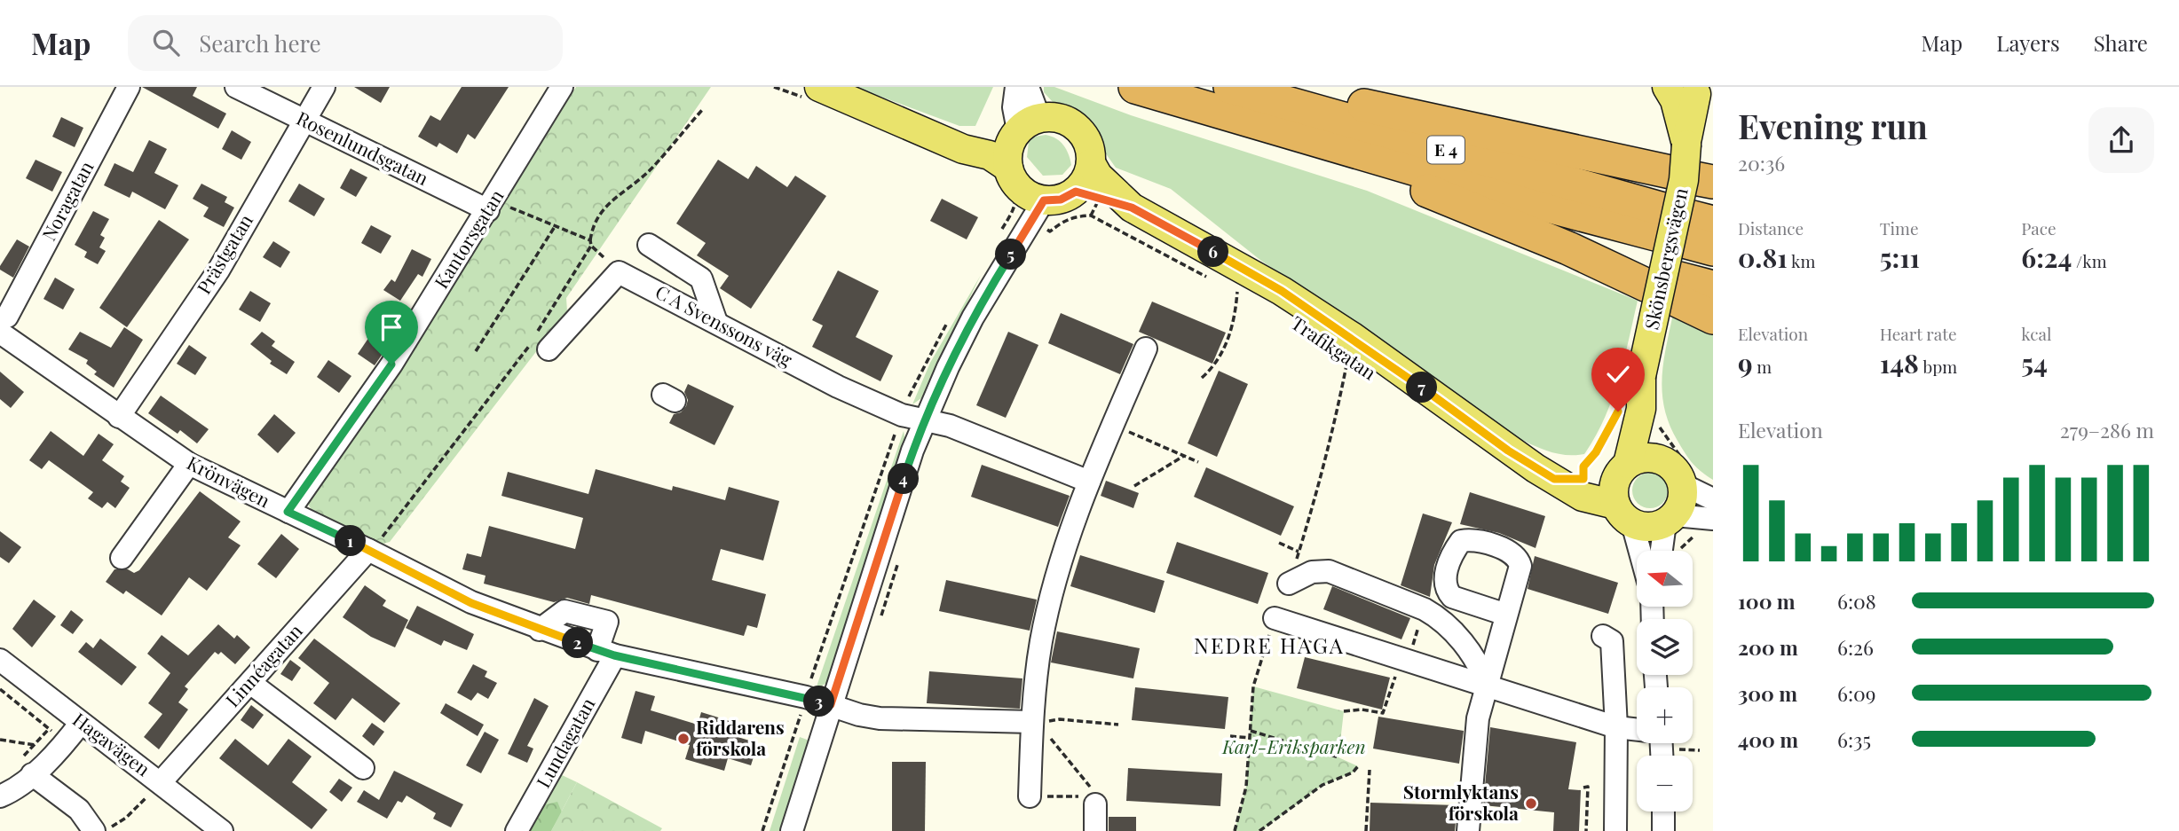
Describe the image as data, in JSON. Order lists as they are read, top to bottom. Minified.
{"streets":{"highway":["E 4"],"main road":["Skönsbergsvägen","Trafikgatan"],"street":["Rosenlundsgatan","Noragatan","Kantorsgatan","Prästgatan","C A Svenssons väg","Krönvägen","Linnéagatan","Lundagatan","Hagavägen"]},"crossings":[["Rosenlundsgatan","Kantorsgatan"],["Rosenlundsgatan","Prästgatan"],["Noragatan","Krönvägen"],["Kantorsgatan","Krönvägen"],["Prästgatan","Krönvägen"],["Skönsbergsvägen","Trafikgatan"],["Krönvägen","Linnéagatan"],["Krönvägen","Lundagatan"],["Linnéagatan","Hagavägen"]],"districts":["NEDRE HAGA"],"parks":["Karl-Eriksparken"],"places":["Riddarens förskola","Stormlyktans förskola"],"north":"left","page":{"header":"Map","search":"Search here","nav":["Map","Layers","Share"],"heading":["Evening run","20:36"],"stats":[["Distance","0.81 km"],["Time","5:11"],["Pace","6:24 /km"],["Elevation","9 m"],["Heart rate","148 bpm"],["kcal","54"]],"pins":["6","5","7","4","1","2","3"],"chart":["Elevation","279–286 m"],"map_buttons":["+","−"],"list":[{"name":"100 m","note":"6:08"},{"name":"200 m","note":"6:26"},{"name":"300 m","note":"6:09"},{"name":"400 m","note":"6:35"}]}}
